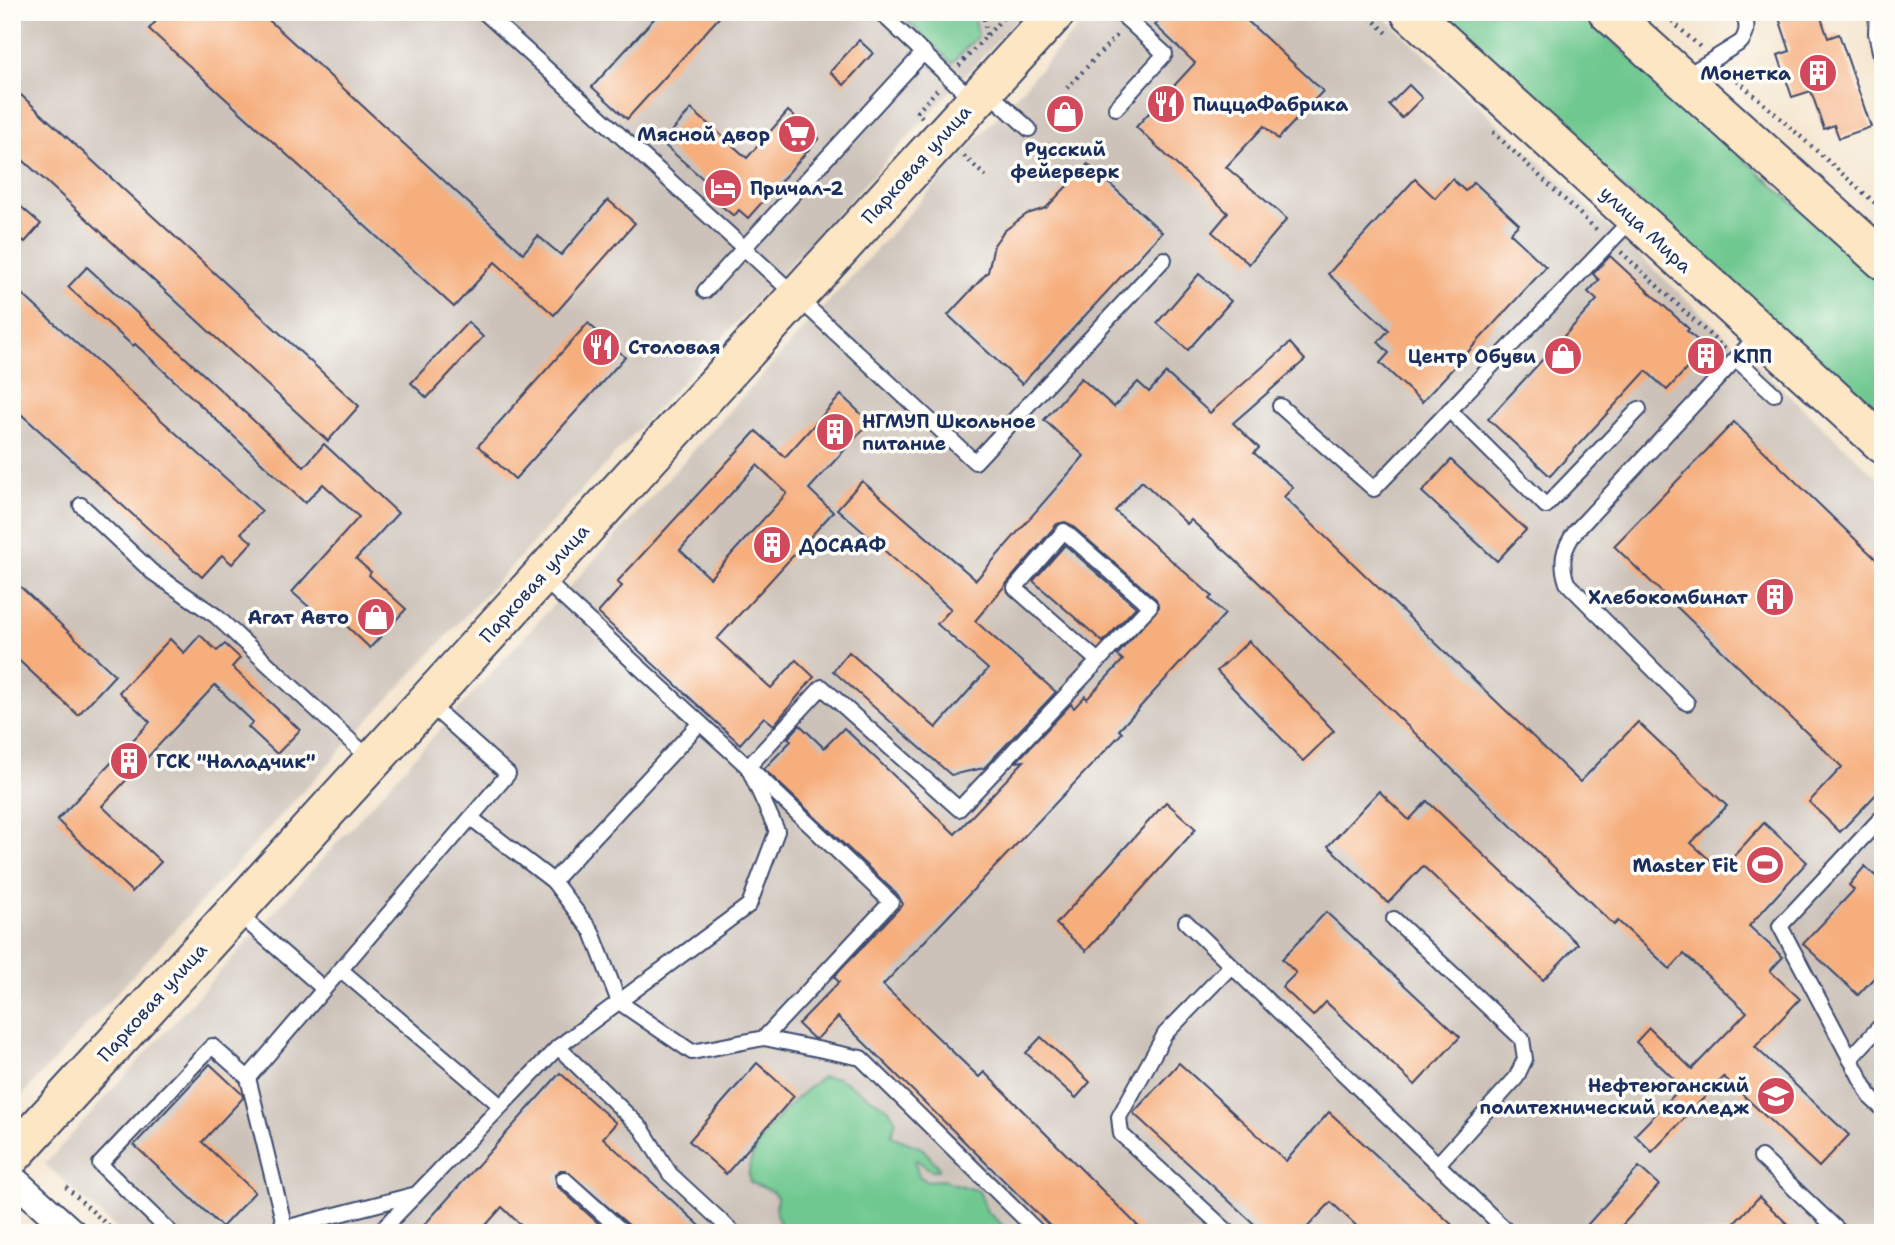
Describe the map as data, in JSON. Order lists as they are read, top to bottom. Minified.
{"streets":{"main road":["Парковая улица","улица Мира"]},"places":{"building":["Монетка","КПП","НГМУП Школьное питание","ДОСААФ","Хлебокомбинат","ГСК \"Наладчик\""],"restaurant":["ПиццаФабрика","Столовая"],"shop":["Русский фейерверк","Центр Обуви","Агат Авто"],"supermarket":["Мясной двор"],"hotel":["Причал-2"],"sports":["Master Fit"],"school or university":["Нефтеюганский политехнический колледж"]}}
